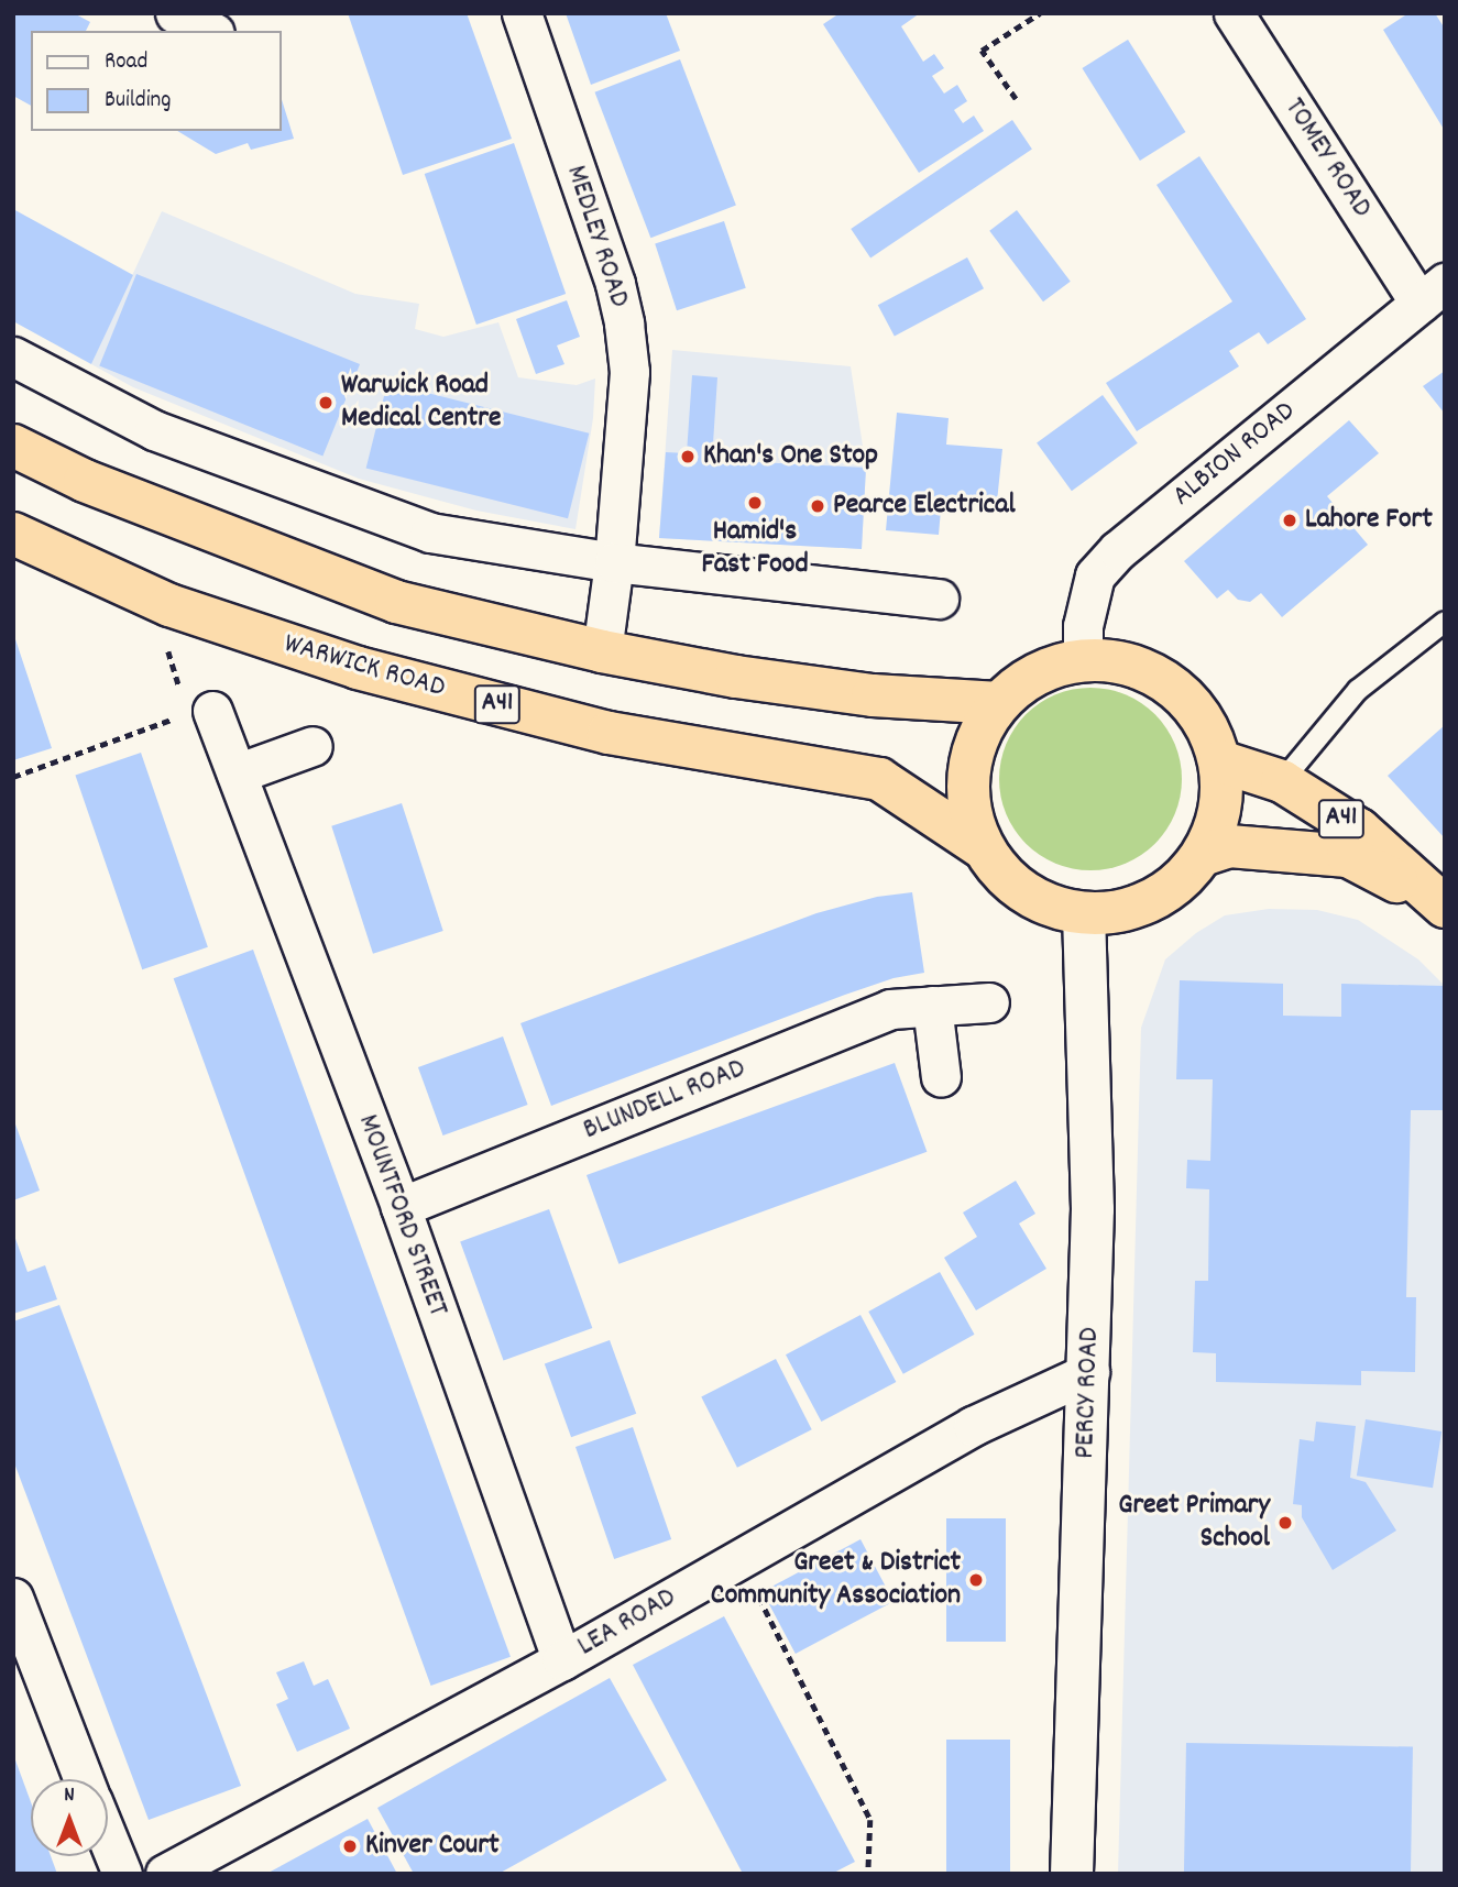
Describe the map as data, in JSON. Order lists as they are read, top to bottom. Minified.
{"streets":{"highway":["WARWICK ROAD","A41"],"street":["TOMEY ROAD","MEDLEY ROAD","ALBION ROAD","BLUNDELL ROAD","MOUNTFORD STREET","PERCY ROAD","LEA ROAD"]},"crossings":[["TOMEY ROAD","ALBION ROAD"],["ALBION ROAD","WARWICK ROAD"],["ALBION ROAD","A41"],["ALBION ROAD","PERCY ROAD"],["WARWICK ROAD","A41"],["WARWICK ROAD","PERCY ROAD"],["A41","PERCY ROAD"],["BLUNDELL ROAD","MOUNTFORD STREET"],["MOUNTFORD STREET","LEA ROAD"],["PERCY ROAD","LEA ROAD"]],"places":["Warwick Road Medical Centre","Khan's One Stop","Hamid's Fast Food","Pearce Electrical","Lahore Fort","Greet Primary School","Greet & District Community Association","Kinver Court"],"legend":["Road","Building"],"north":"top"}
